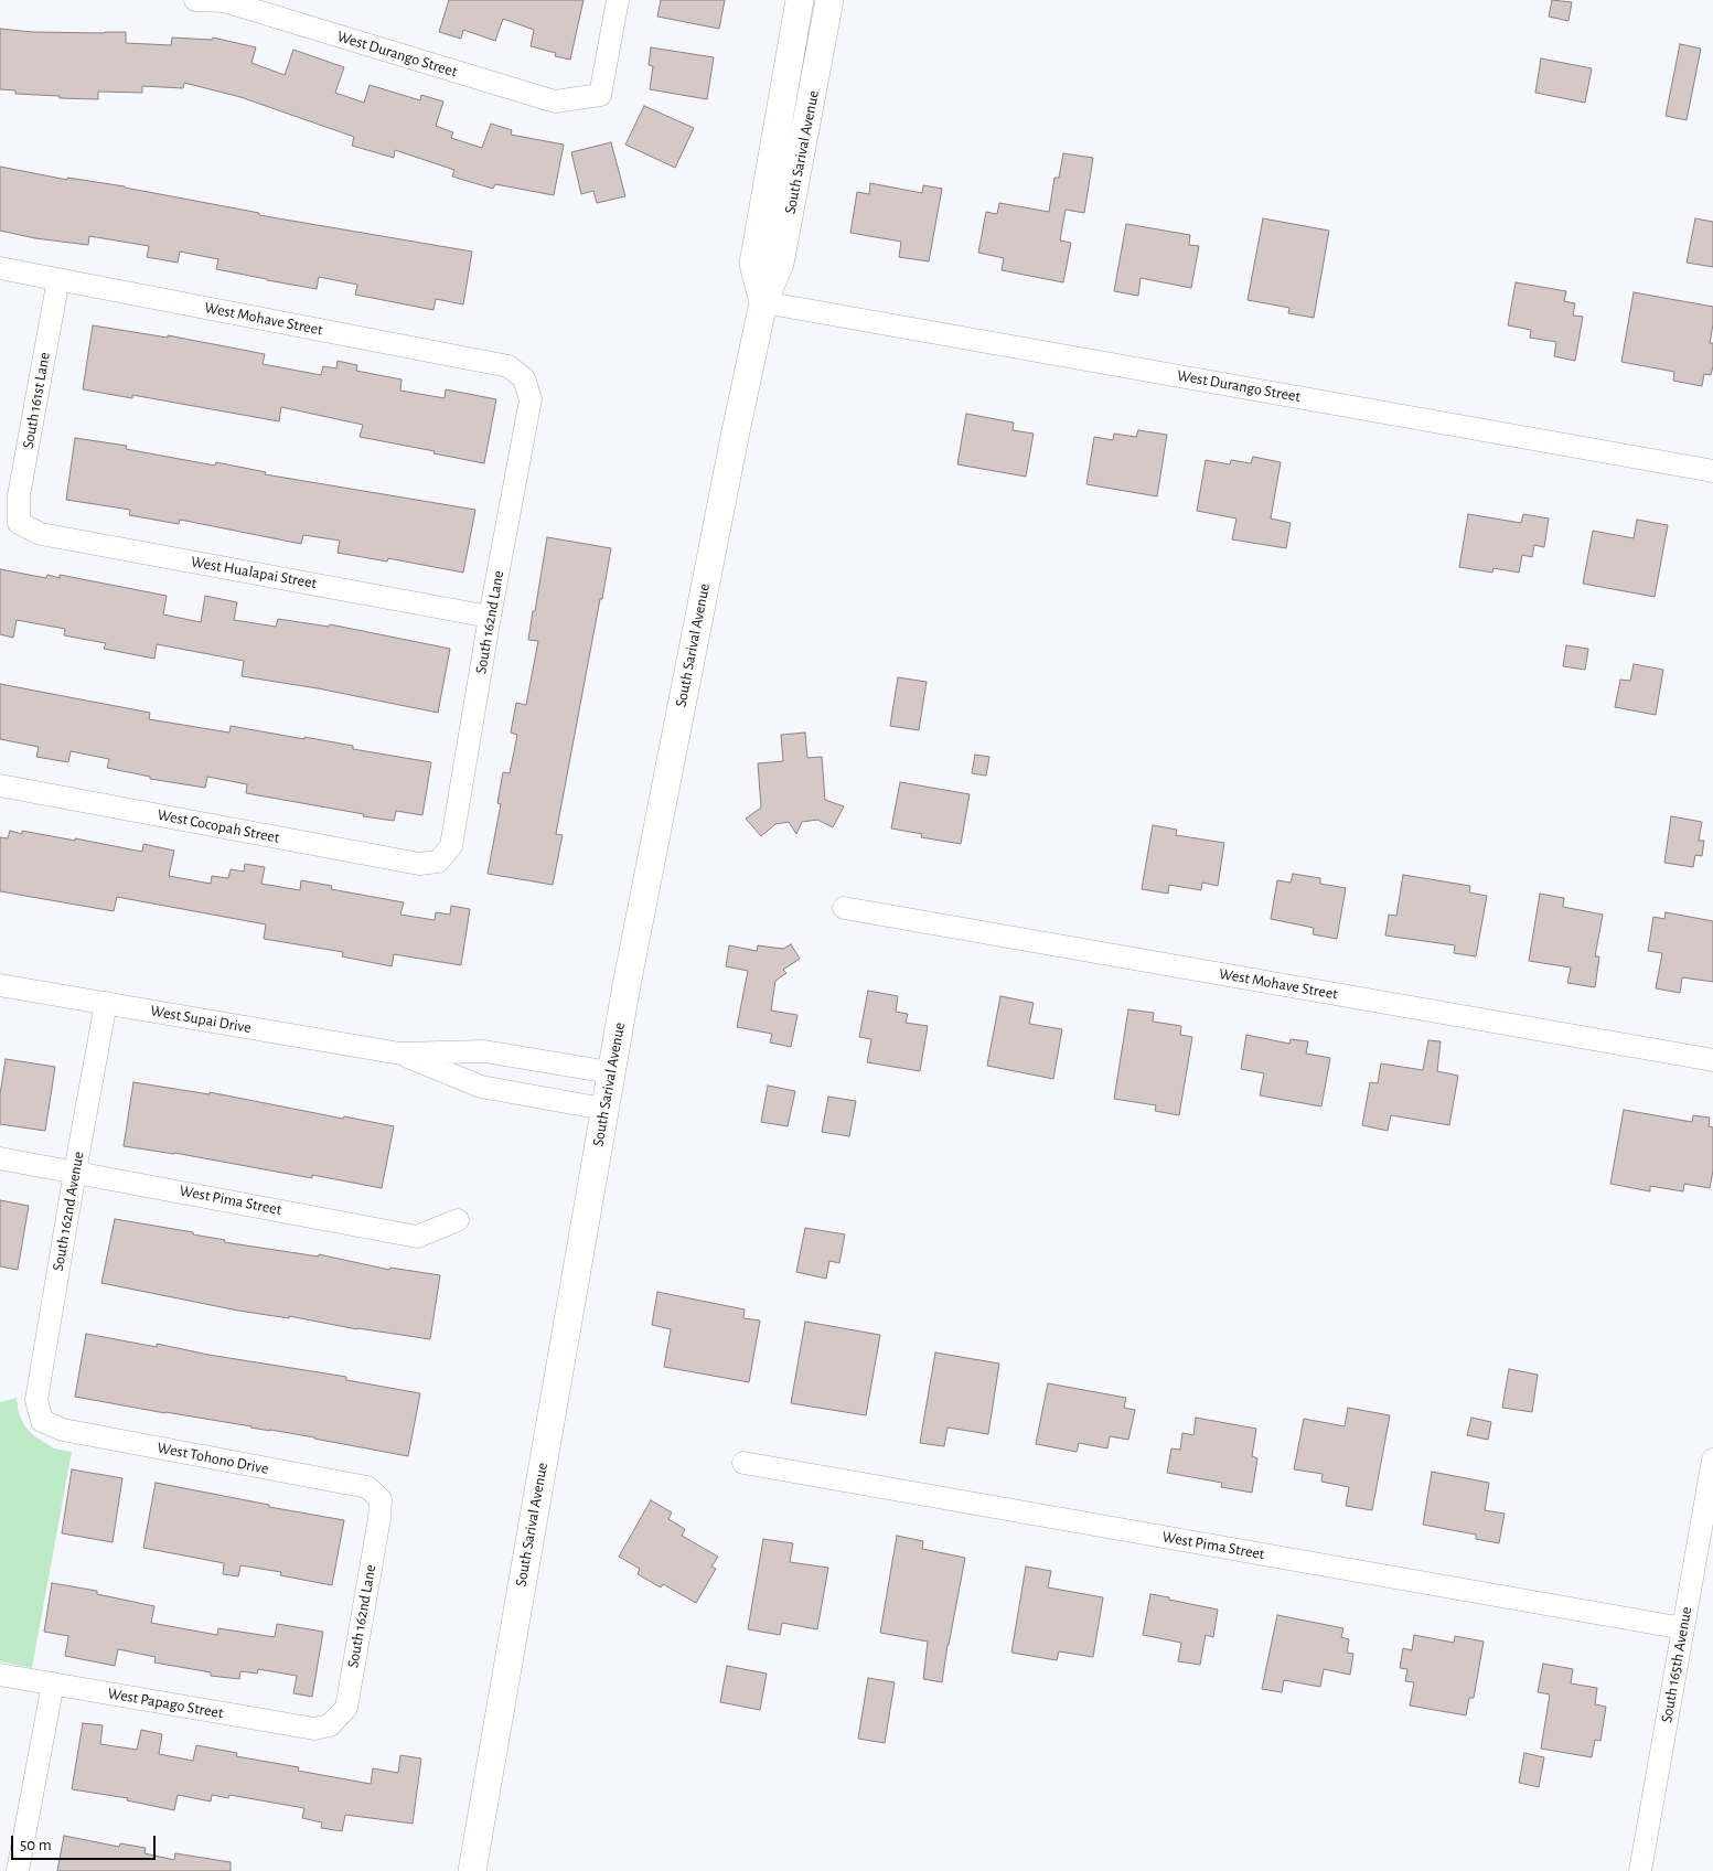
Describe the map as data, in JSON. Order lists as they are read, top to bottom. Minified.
{"streets":{"main road":["South Sarival Avenue"],"street":["West Durango Street","West Mohave Street","South 161st Lane","West Hualapai Street","South 162nd Lane","West Cocopah Street","West Supai Drive","West Pima Street","South 162nd Avenue","West Tohono Drive","South 165th Avenue","West Papago Street"]},"crossings":[["West Durango Street","South Sarival Avenue"],["South Sarival Avenue","West Supai Drive"],["West Mohave Street","South 161st Lane"],["West Mohave Street","South 162nd Lane"],["South 161st Lane","West Hualapai Street"],["West Hualapai Street","South 162nd Lane"],["South 162nd Lane","West Cocopah Street"],["South 162nd Lane","West Tohono Drive"],["South 162nd Lane","West Papago Street"],["West Supai Drive","South 162nd Avenue"],["West Pima Street","South 162nd Avenue"],["West Pima Street","South 165th Avenue"],["South 162nd Avenue","West Tohono Drive"]],"scale_bar":"50 m"}
